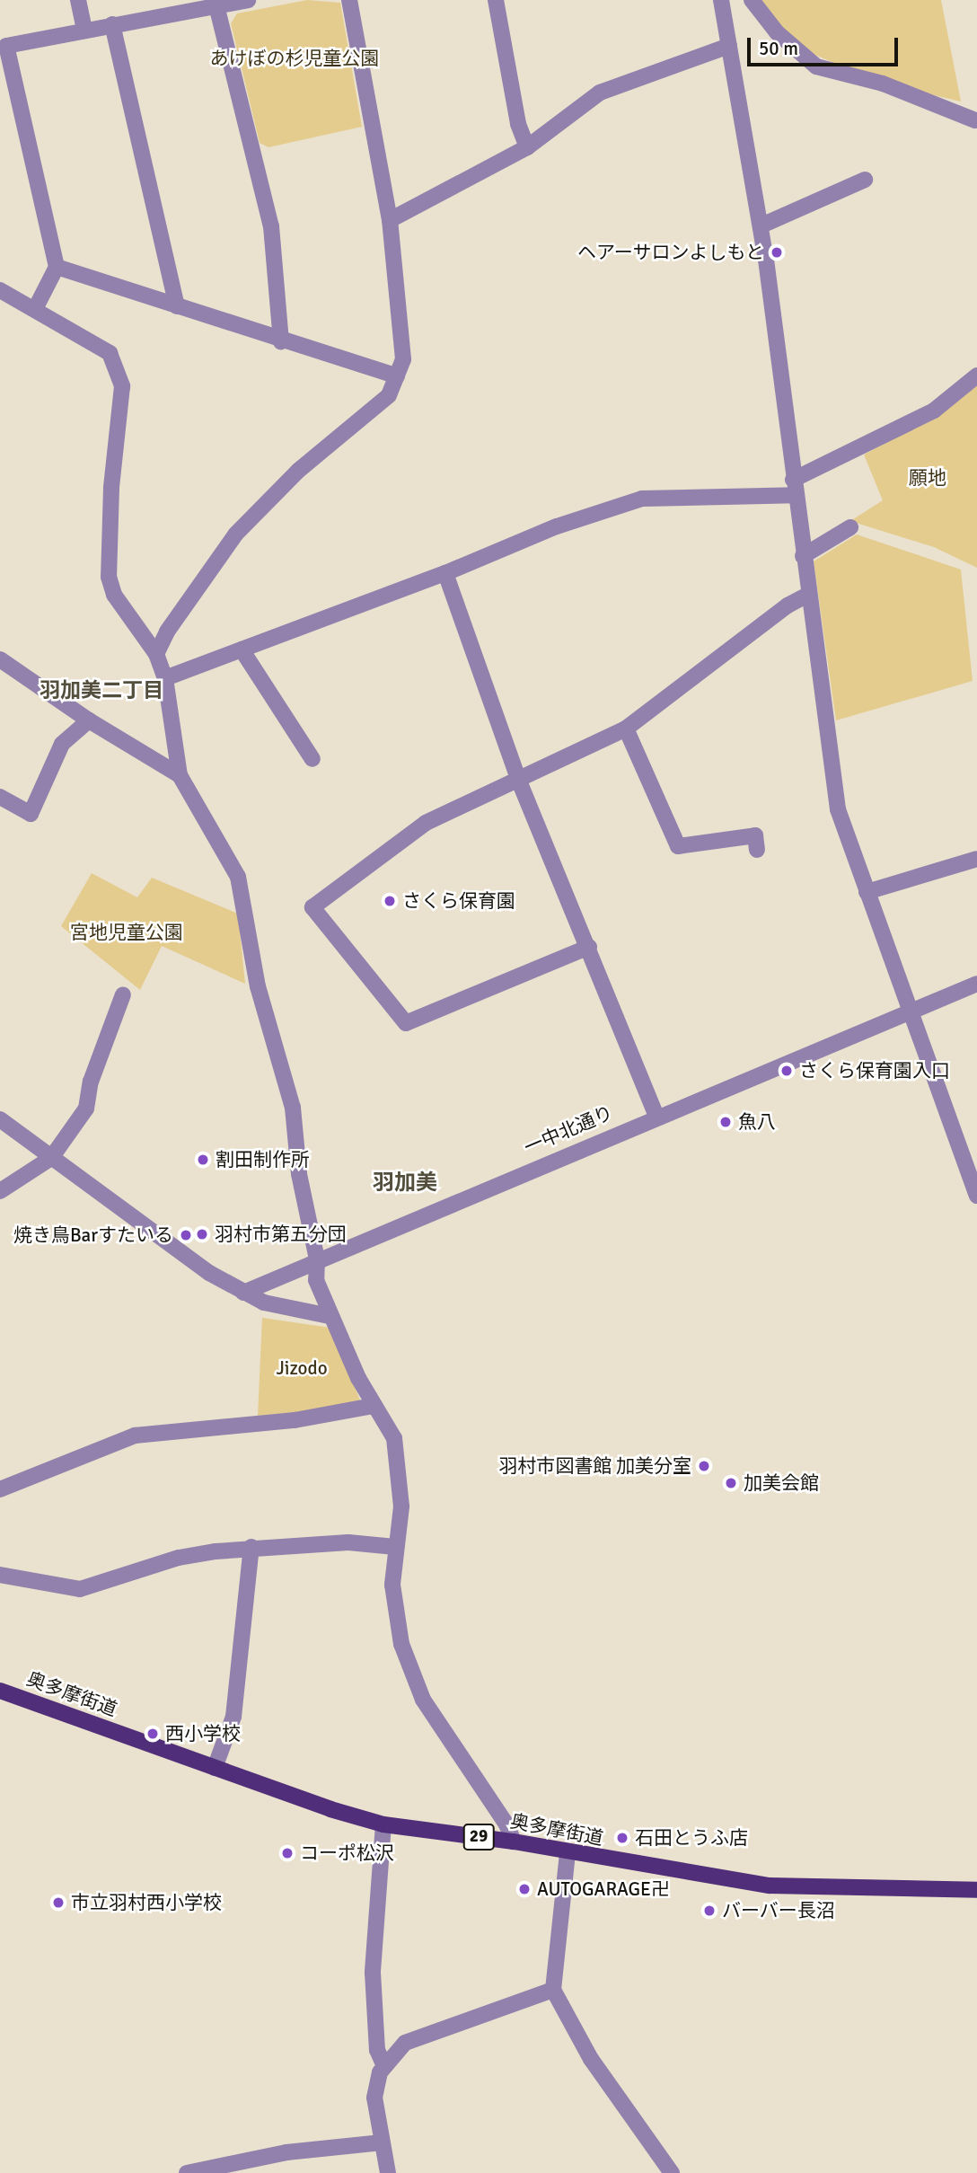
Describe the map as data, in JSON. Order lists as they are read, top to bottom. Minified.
{"streets":{"main road":["奥多摩街道","29"],"street":["一中北通り"]},"districts":["羽加美二丁目","羽加美"],"parks":["あけぼの杉児童公園","願地","宮地児童公園","Jizodo"],"places":["ヘアーサロンよしもと","さくら保育園","さくら保育園入口","魚八","割田制作所","羽村市第五分団","焼き鳥Barすたいる","羽村市図書館 加美分室","加美会館","西小学校","石田とうふ店","コーポ松沢","AUTOGARAGE卍","市立羽村西小学校","バーバー長沼"],"scale_bar":"50 m"}
